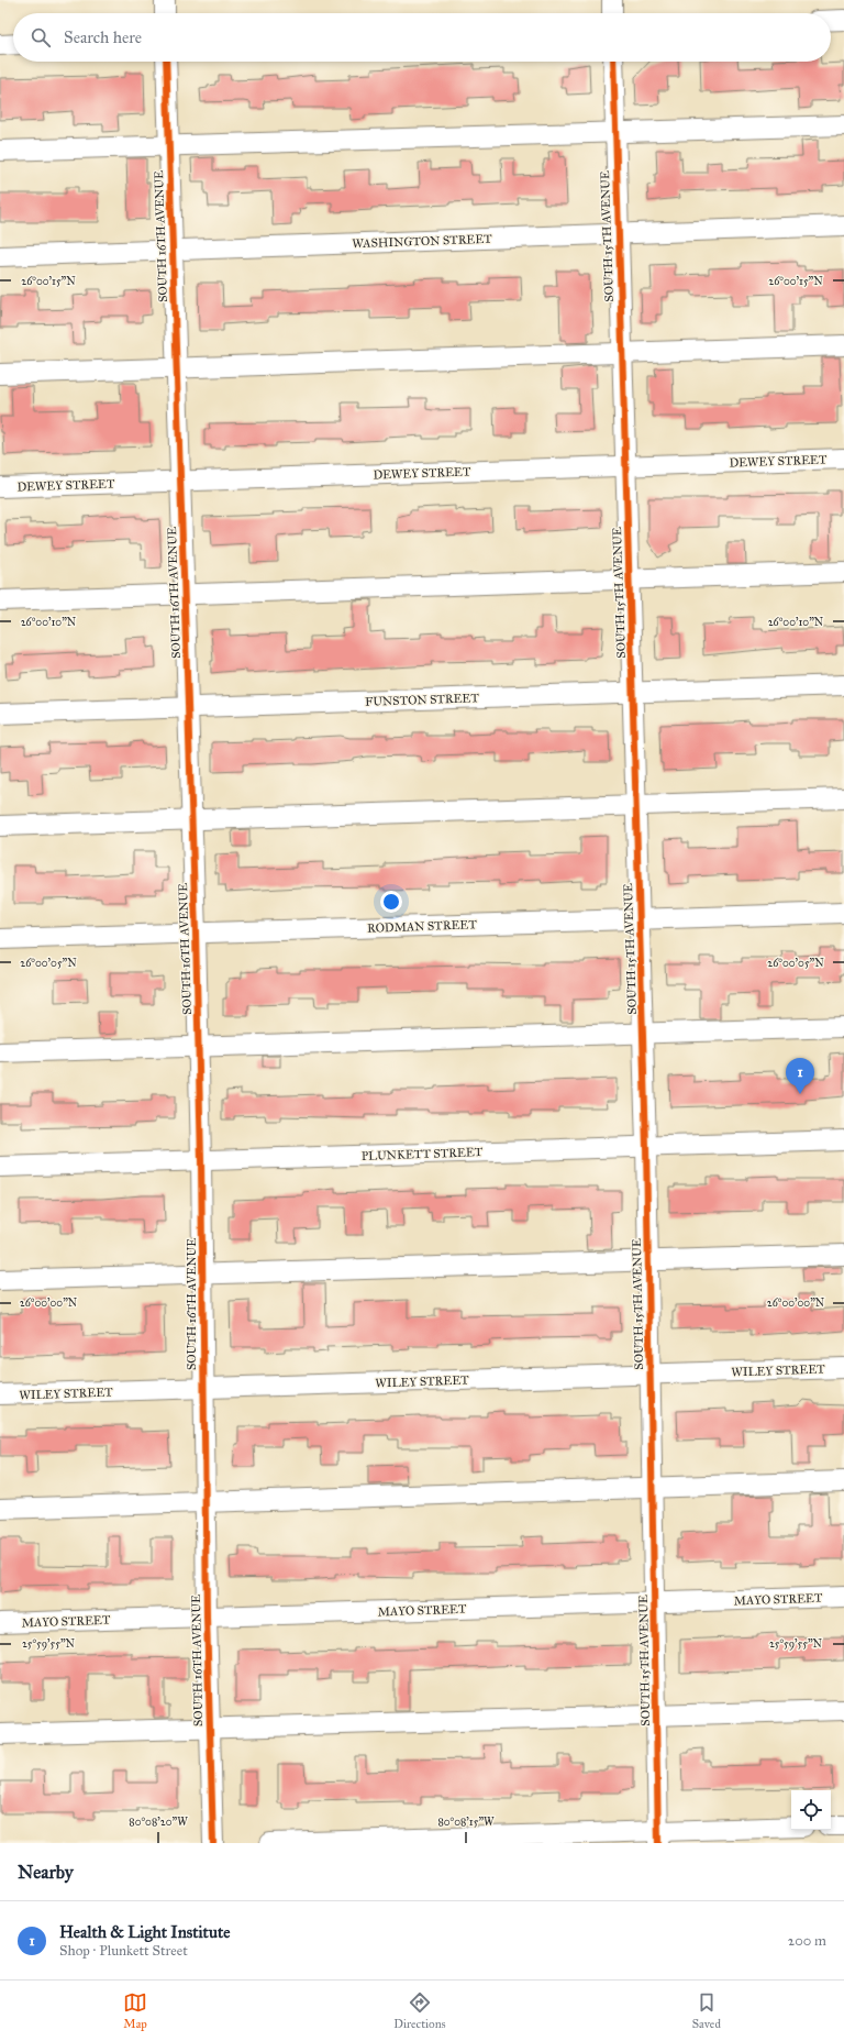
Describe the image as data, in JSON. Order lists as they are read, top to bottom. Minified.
{"streets":{"street":["SOUTH 16TH AVENUE","SOUTH 15TH AVENUE","WASHINGTON STREET","DEWEY STREET","FUNSTON STREET","RODMAN STREET","PLUNKETT STREET","WILEY STREET","MAYO STREET"]},"crossings":[["SOUTH 16TH AVENUE","WASHINGTON STREET"],["SOUTH 16TH AVENUE","DEWEY STREET"],["SOUTH 16TH AVENUE","FUNSTON STREET"],["SOUTH 16TH AVENUE","RODMAN STREET"],["SOUTH 16TH AVENUE","PLUNKETT STREET"],["SOUTH 16TH AVENUE","WILEY STREET"],["SOUTH 16TH AVENUE","MAYO STREET"],["SOUTH 15TH AVENUE","WASHINGTON STREET"],["SOUTH 15TH AVENUE","DEWEY STREET"],["SOUTH 15TH AVENUE","FUNSTON STREET"],["SOUTH 15TH AVENUE","RODMAN STREET"],["SOUTH 15TH AVENUE","PLUNKETT STREET"],["SOUTH 15TH AVENUE","WILEY STREET"],["SOUTH 15TH AVENUE","MAYO STREET"]],"page":{"search":"Search here","pins":"1","heading":"Nearby","list":[{"mark":"1","name":"Health & Light Institute","note":"Shop · Plunkett Street","value":"200 m"}],"nav":["Map","Directions","Saved"]},"coordinates":["26°00'15\"N","26°00'10\"N","26°00'05\"N","26°00'00\"N","25°59'55\"N","80°08'20\"W","80°08'15\"W"]}
